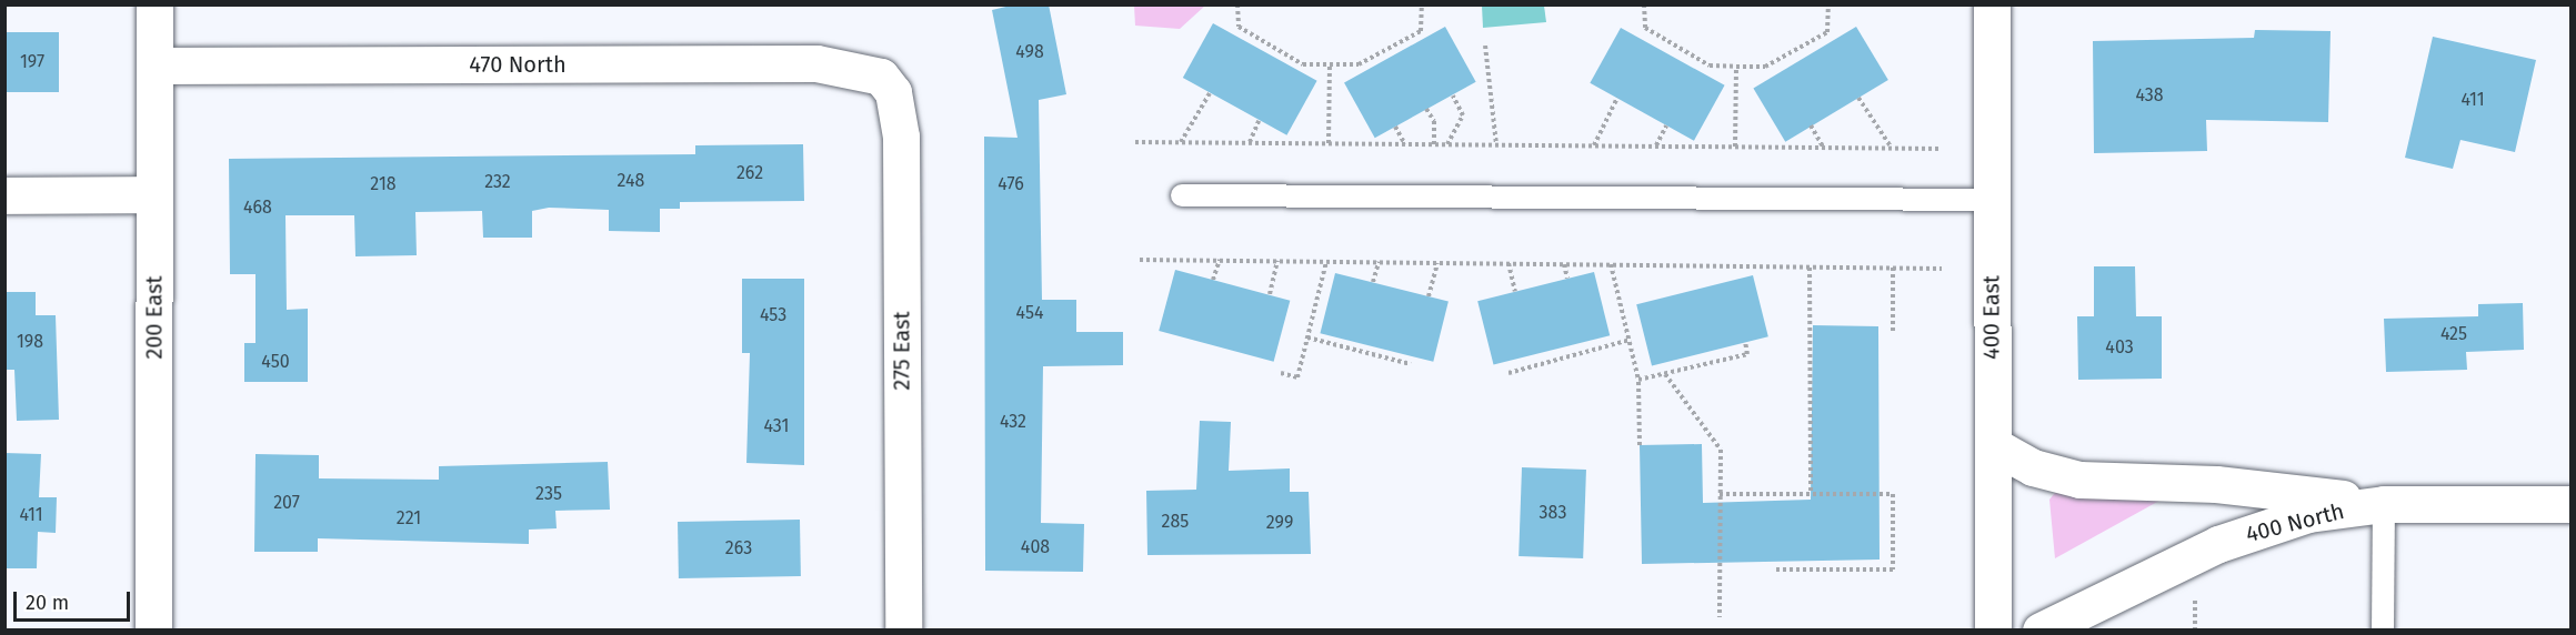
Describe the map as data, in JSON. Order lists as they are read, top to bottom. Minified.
{"streets":{"street":["470 North","200 East","400 East","275 East","400 North"]},"crossings":[["470 North","200 East"],["470 North","275 East"]],"house_numbers":["498","197","438","411","262","248","232","218","476","468","454","453","425","198","403","450","432","431","235","207","383","411","221","285","299","408","263"],"scale_bar":"20 m"}
